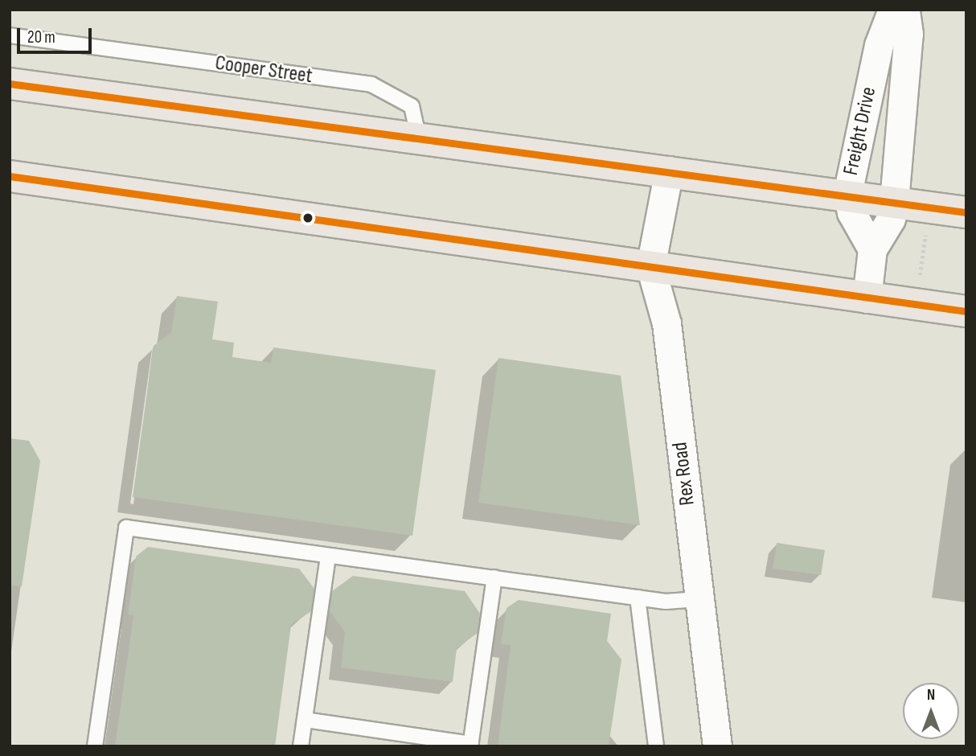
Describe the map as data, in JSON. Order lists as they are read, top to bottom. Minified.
{"streets":{"street":["Freight Drive","Rex Road"],"lane":["Cooper Street"]},"scale_bar":"20 m","north":"top"}
